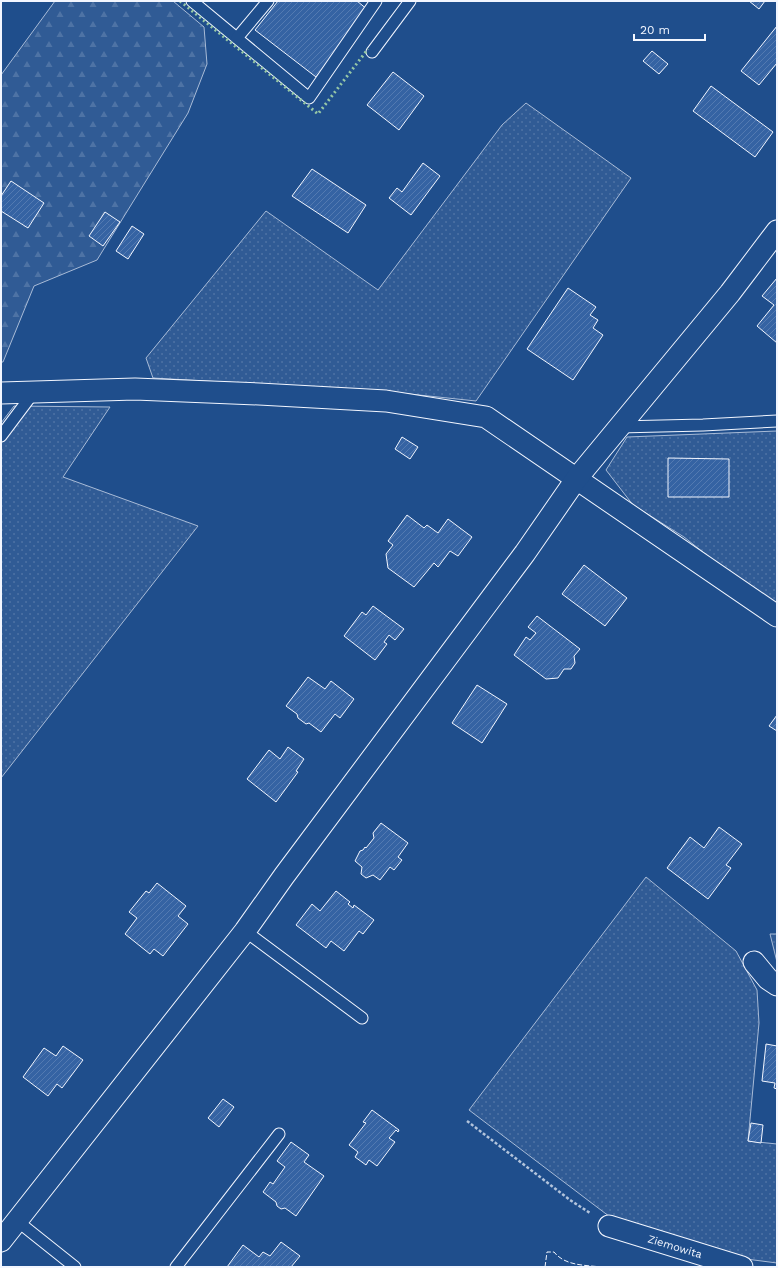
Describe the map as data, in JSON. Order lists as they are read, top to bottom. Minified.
{"streets":{"street":["Ziemowita"]},"scale_bar":"20 m"}
